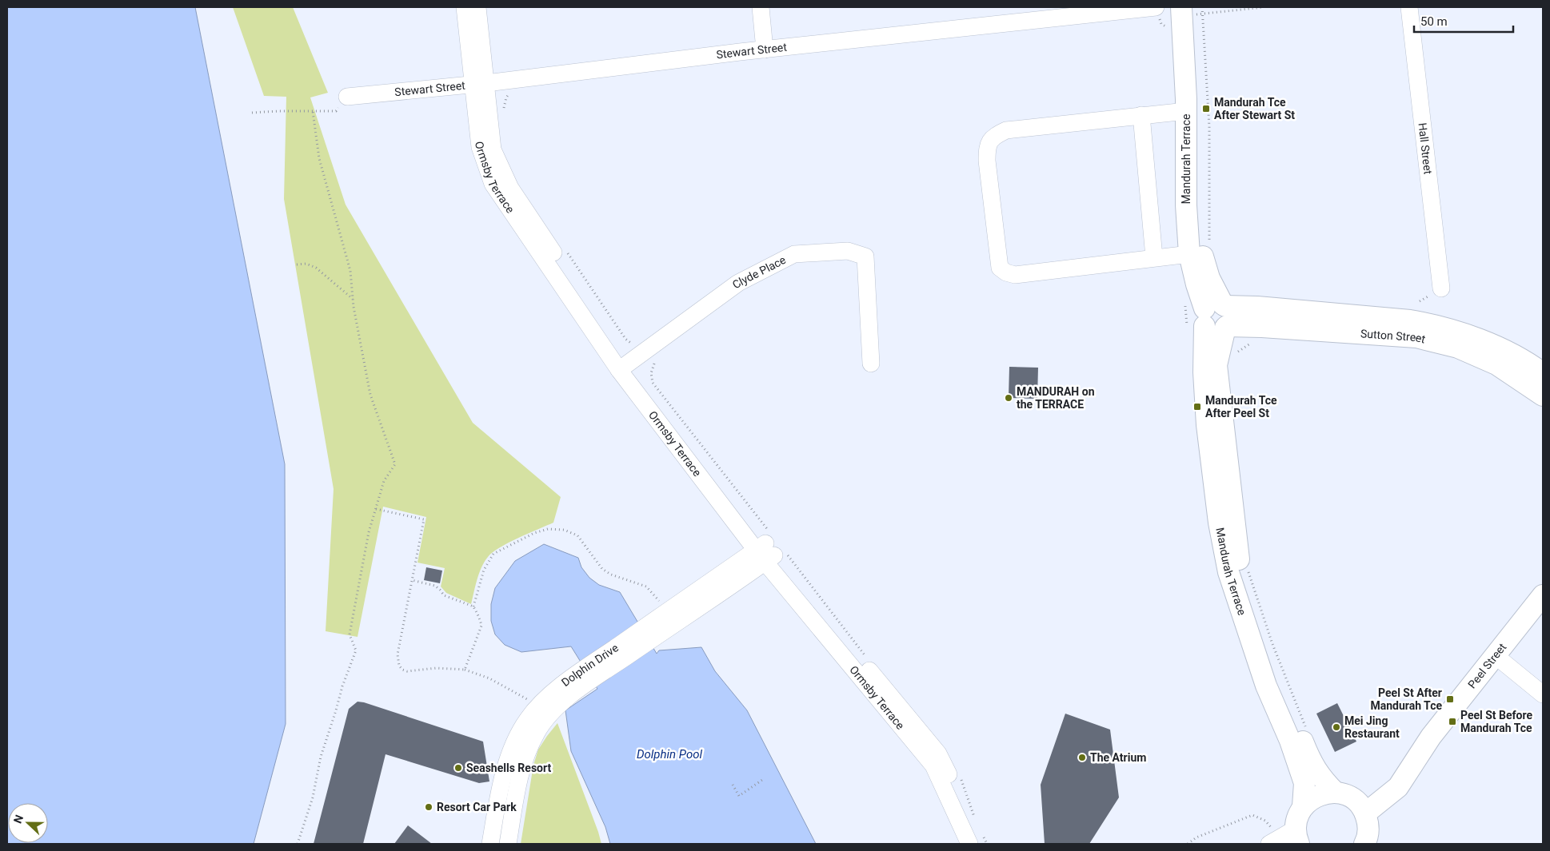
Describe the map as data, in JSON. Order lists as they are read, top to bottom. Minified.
{"streets":{"main road":["Mandurah Terrace","Sutton Street","Peel Street"],"street":["Stewart Street","Hall Street","Ormsby Terrace","Clyde Place","Dolphin Drive"]},"crossings":[["Stewart Street","Ormsby Terrace"],["Mandurah Terrace","Sutton Street"],["Mandurah Terrace","Peel Street"],["Ormsby Terrace","Clyde Place"],["Ormsby Terrace","Dolphin Drive"]],"water":["Dolphin Pool"],"places":{"transit":["Mandurah Tce After Stewart St","Mandurah Tce After Peel St","Peel St After Mandurah Tce","Peel St Before Mandurah Tce"],"other":["MANDURAH on the TERRACE","Mei Jing Restaurant","The Atrium","Seashells Resort","Resort Car Park"]},"scale_bar":"50 m","north":"left"}
